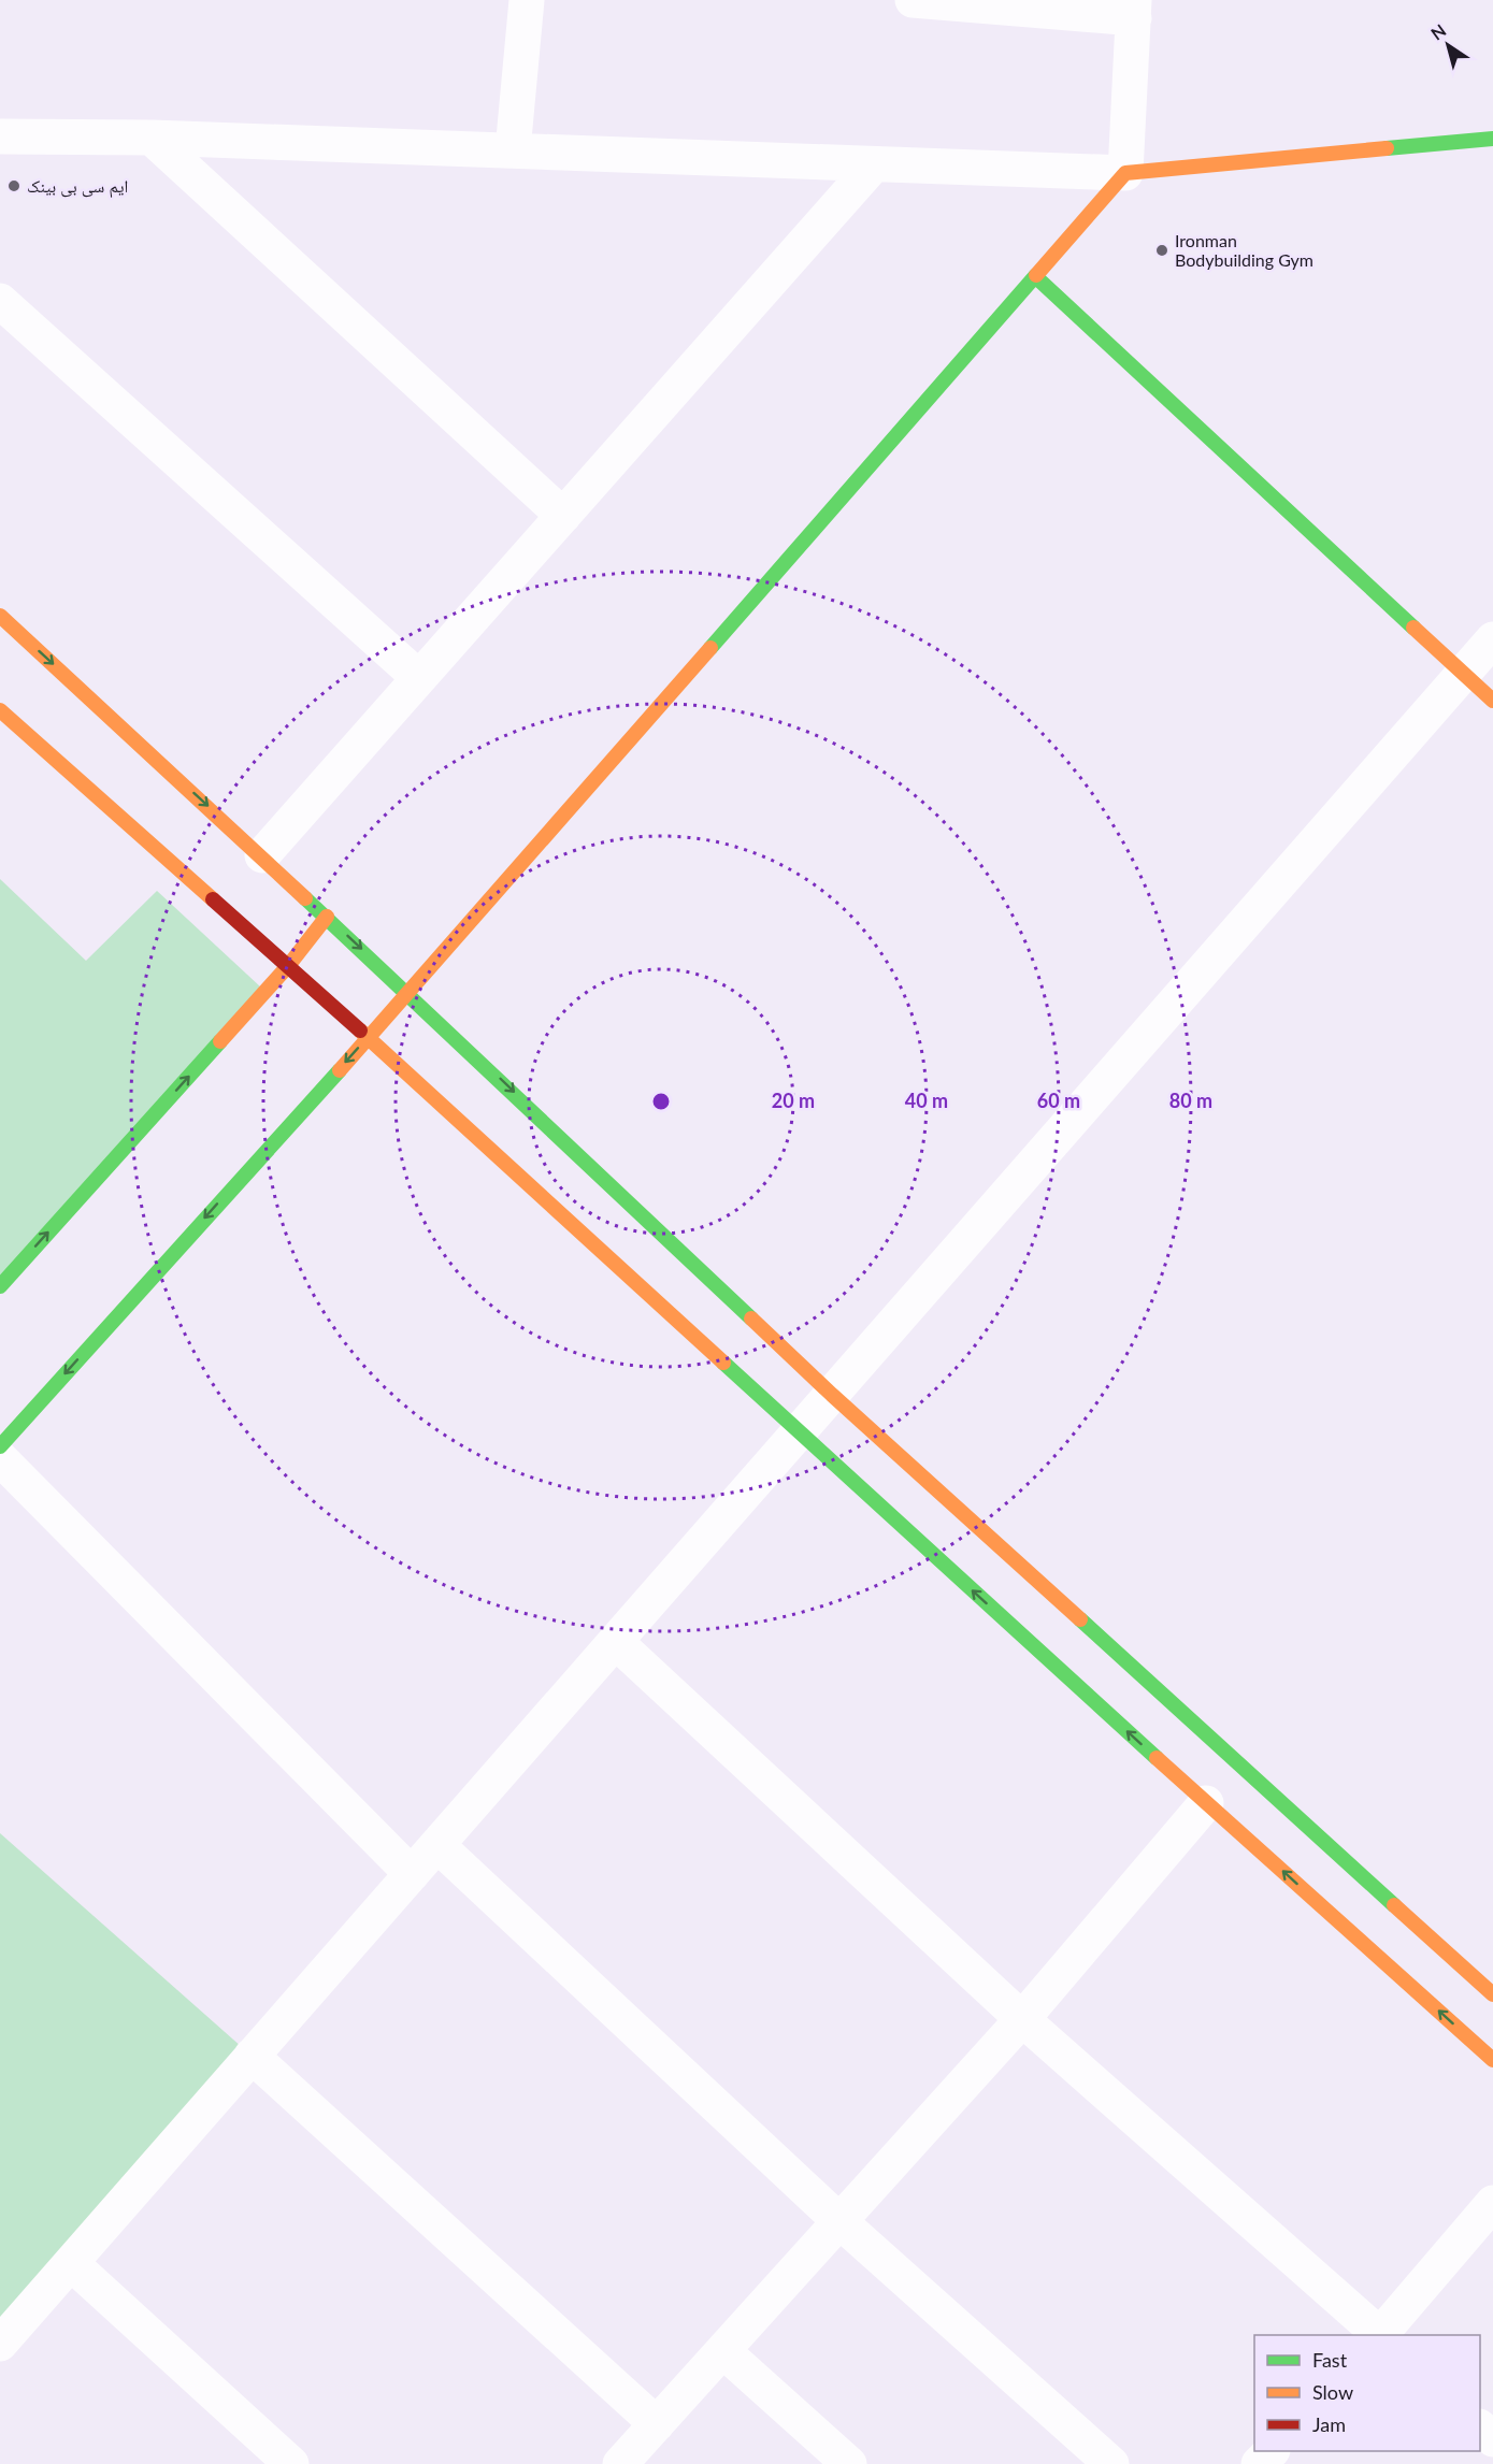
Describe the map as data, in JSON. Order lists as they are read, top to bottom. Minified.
{"places":["ایم سی بی بینک","Ironman Bodybuilding Gym"],"legend":["Fast","Slow","Jam"],"north":"top left","rings":["20 m","40 m","60 m","80 m"]}
